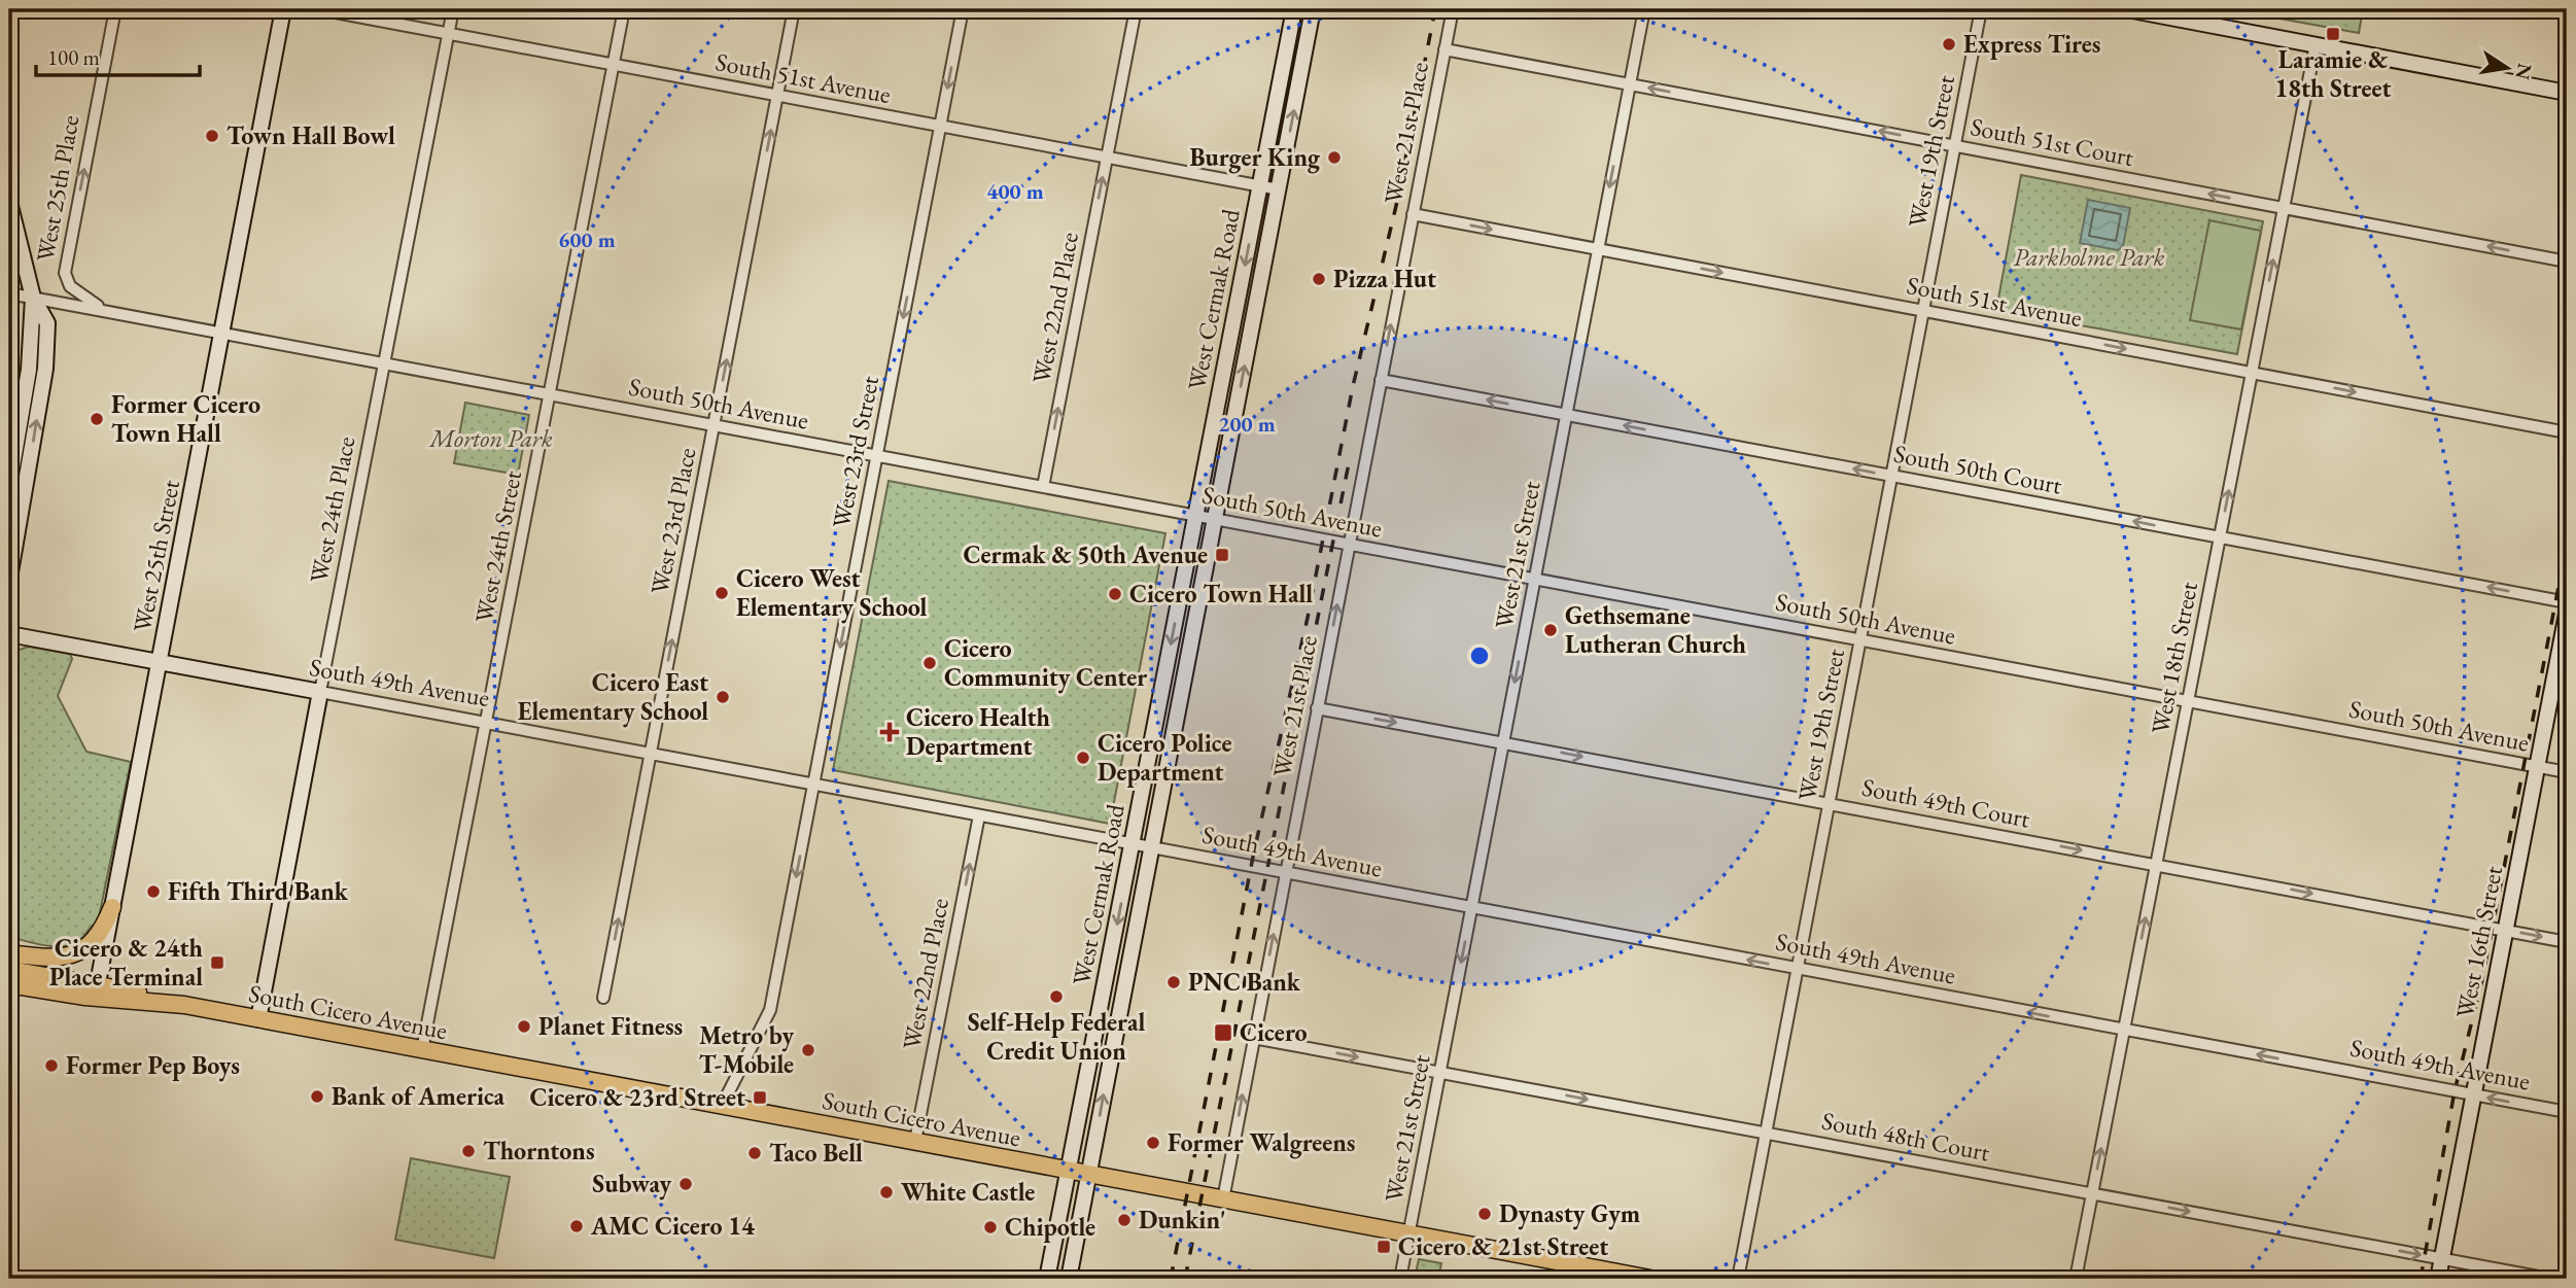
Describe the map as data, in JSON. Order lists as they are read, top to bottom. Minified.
{"streets":{"main road":["West 25th Place","West Cermak Road","West 24th Place","West 25th Street","South 49th Avenue","West 16th Street","South Cicero Avenue"],"street":["South 51st Avenue","West 21st Place","South 51st Court","West 19th Street","West 22nd Place","South 50th Avenue","West 23rd Street","South 50th Court","West 23rd Place","West 24th Street","West 21st Street","West 18th Street","South 49th Court","South 48th Court"]},"crossings":[["South 51st Avenue","West 21st Place"],["South 51st Avenue","West 19th Street"],["South 51st Avenue","West Cermak Road"],["South 51st Avenue","West 22nd Place"],["South 51st Avenue","West 23rd Street"],["South 51st Avenue","West 24th Place"],["South 51st Avenue","West 23rd Place"],["South 51st Avenue","West 24th Street"],["South 51st Avenue","West 21st Street"],["South 51st Avenue","West 18th Street"],["West 21st Place","South 51st Court"],["West 21st Place","South 50th Avenue"],["West 21st Place","South 50th Court"],["West 21st Place","South 49th Avenue"],["West 21st Place","South 49th Court"],["West 21st Place","South Cicero Avenue"],["West 21st Place","South 48th Court"],["South 51st Court","West 19th Street"],["South 51st Court","West 21st Street"],["South 51st Court","West 18th Street"],["West 19th Street","South 50th Avenue"],["West 19th Street","South 50th Court"],["West 19th Street","South 49th Avenue"],["West 19th Street","South 49th Court"],["West 19th Street","South 48th Court"],["West 25th Place","South 50th Avenue"],["West Cermak Road","South 50th Avenue"],["West Cermak Road","South 49th Avenue"],["West Cermak Road","South Cicero Avenue"],["West 22nd Place","South 50th Avenue"],["West 22nd Place","South 49th Avenue"],["West 22nd Place","South Cicero Avenue"],["South 50th Avenue","West 23rd Street"],["South 50th Avenue","West 24th Place"],["South 50th Avenue","West 23rd Place"],["South 50th Avenue","West 24th Street"],["South 50th Avenue","West 21st Street"],["South 50th Avenue","West 25th Street"],["South 50th Avenue","West 18th Street"],["South 50th Avenue","West 16th Street"],["West 23rd Street","South 49th Avenue"],["West 23rd Street","South Cicero Avenue"],["South 50th Court","West 21st Street"],["South 50th Court","West 18th Street"],["West 24th Place","South 49th Avenue"],["West 24th Place","South Cicero Avenue"],["West 23rd Place","South 49th Avenue"],["West 24th Street","South 49th Avenue"],["West 24th Street","South Cicero Avenue"],["West 21st Street","South 49th Avenue"],["West 21st Street","South 49th Court"],["West 21st Street","South Cicero Avenue"],["West 21st Street","South 48th Court"],["West 25th Street","South 49th Avenue"],["West 25th Street","South Cicero Avenue"],["West 18th Street","South 49th Avenue"],["West 18th Street","South 49th Court"],["West 18th Street","South 48th Court"],["South 49th Avenue","West 16th Street"],["South 49th Court","West 16th Street"],["West 16th Street","South 48th Court"]],"one_way":["South 51st Avenue","West 21st Place","South 51st Court","West 25th Place","West 22nd Place","West 23rd Street","South 50th Court","West 23rd Place","West 21st Street","West 18th Street","South 49th Avenue","South 49th Court","South 48th Court"],"parks":["Parkholme Park","Morton Park"],"places":{"transit":["Laramie & 18th Street","Cermak & 50th Avenue","Cicero & 24th Place Terminal","Cicero","Cicero & 23rd Street","Cicero & 21st Street"],"other":["Express Tires","Town Hall Bowl","Burger King","Pizza Hut","Former Cicero Town Hall","Cicero West Elementary School","Cicero Town Hall","Gethsemane Lutheran Church","Cicero Community Center","Cicero East Elementary School","Cicero Police Department","Fifth Third Bank","PNC Bank","Self-Help Federal Credit Union","Planet Fitness","Metro by T-Mobile","Former Pep Boys","Bank of America","Former Walgreens","Thorntons","Taco Bell","Subway","White Castle","Dynasty Gym","Dunkin'","AMC Cicero 14","Chipotle"],"health":["Cicero Health Department"]},"scale_bar":"100 m","north":"right","rings":["400 m","600 m","200 m"]}
